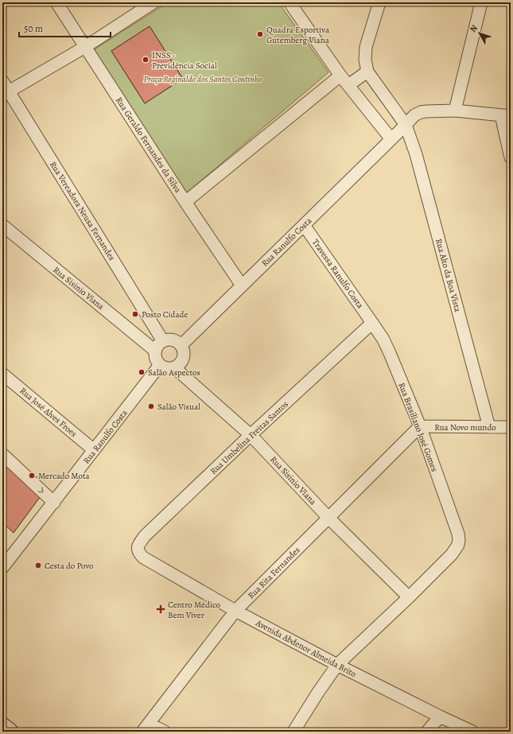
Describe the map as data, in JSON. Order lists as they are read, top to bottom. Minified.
{"streets":{"street":["Rua Geraldo Fernandes da Silva","Rua Vereadora Neusa Fernandes","Rua Ranulfo Costa","Travessa Ranulfo Costa","Rua Alto da Boa Vista","Rua Sisinio Viana","Rua José Alves Froes","Rua Brasiliano José Gomes","Rua Novo mundo","Rua Umbelina Freitas Santos","Rua Rita Fernandes","Avenida Abdenor Almeida Brito"]},"crossings":[["Rua Geraldo Fernandes da Silva","Rua Ranulfo Costa"],["Rua Vereadora Neusa Fernandes","Rua Ranulfo Costa"],["Rua Vereadora Neusa Fernandes","Rua Sisinio Viana"],["Rua Ranulfo Costa","Travessa Ranulfo Costa"],["Rua Ranulfo Costa","Rua Alto da Boa Vista"],["Rua Ranulfo Costa","Rua Sisinio Viana"],["Rua Ranulfo Costa","Rua José Alves Froes"],["Travessa Ranulfo Costa","Rua Brasiliano José Gomes"],["Travessa Ranulfo Costa","Rua Umbelina Freitas Santos"],["Rua Alto da Boa Vista","Rua Novo mundo"],["Rua Sisinio Viana","Rua Brasiliano José Gomes"],["Rua Sisinio Viana","Rua Umbelina Freitas Santos"],["Rua Sisinio Viana","Rua Rita Fernandes"],["Rua Brasiliano José Gomes","Rua Novo mundo"],["Rua Brasiliano José Gomes","Rua Umbelina Freitas Santos"],["Rua Brasiliano José Gomes","Rua Rita Fernandes"],["Rua Novo mundo","Rua Rita Fernandes"],["Rua Umbelina Freitas Santos","Avenida Abdenor Almeida Brito"],["Rua Rita Fernandes","Avenida Abdenor Almeida Brito"]],"parks":["Praça Reginaldo dos Santos Coutinho"],"places":{"other":["Quadra Esportiva Gutemberg Viana","INSS - Previdência Social","Posto Cidade","Salão Aspectos","Salão Visual","Mercado Mota","Cesta do Povo"],"health":["Centro Médico Bem Viver"]},"scale_bar":"50 m","north":"top left"}
